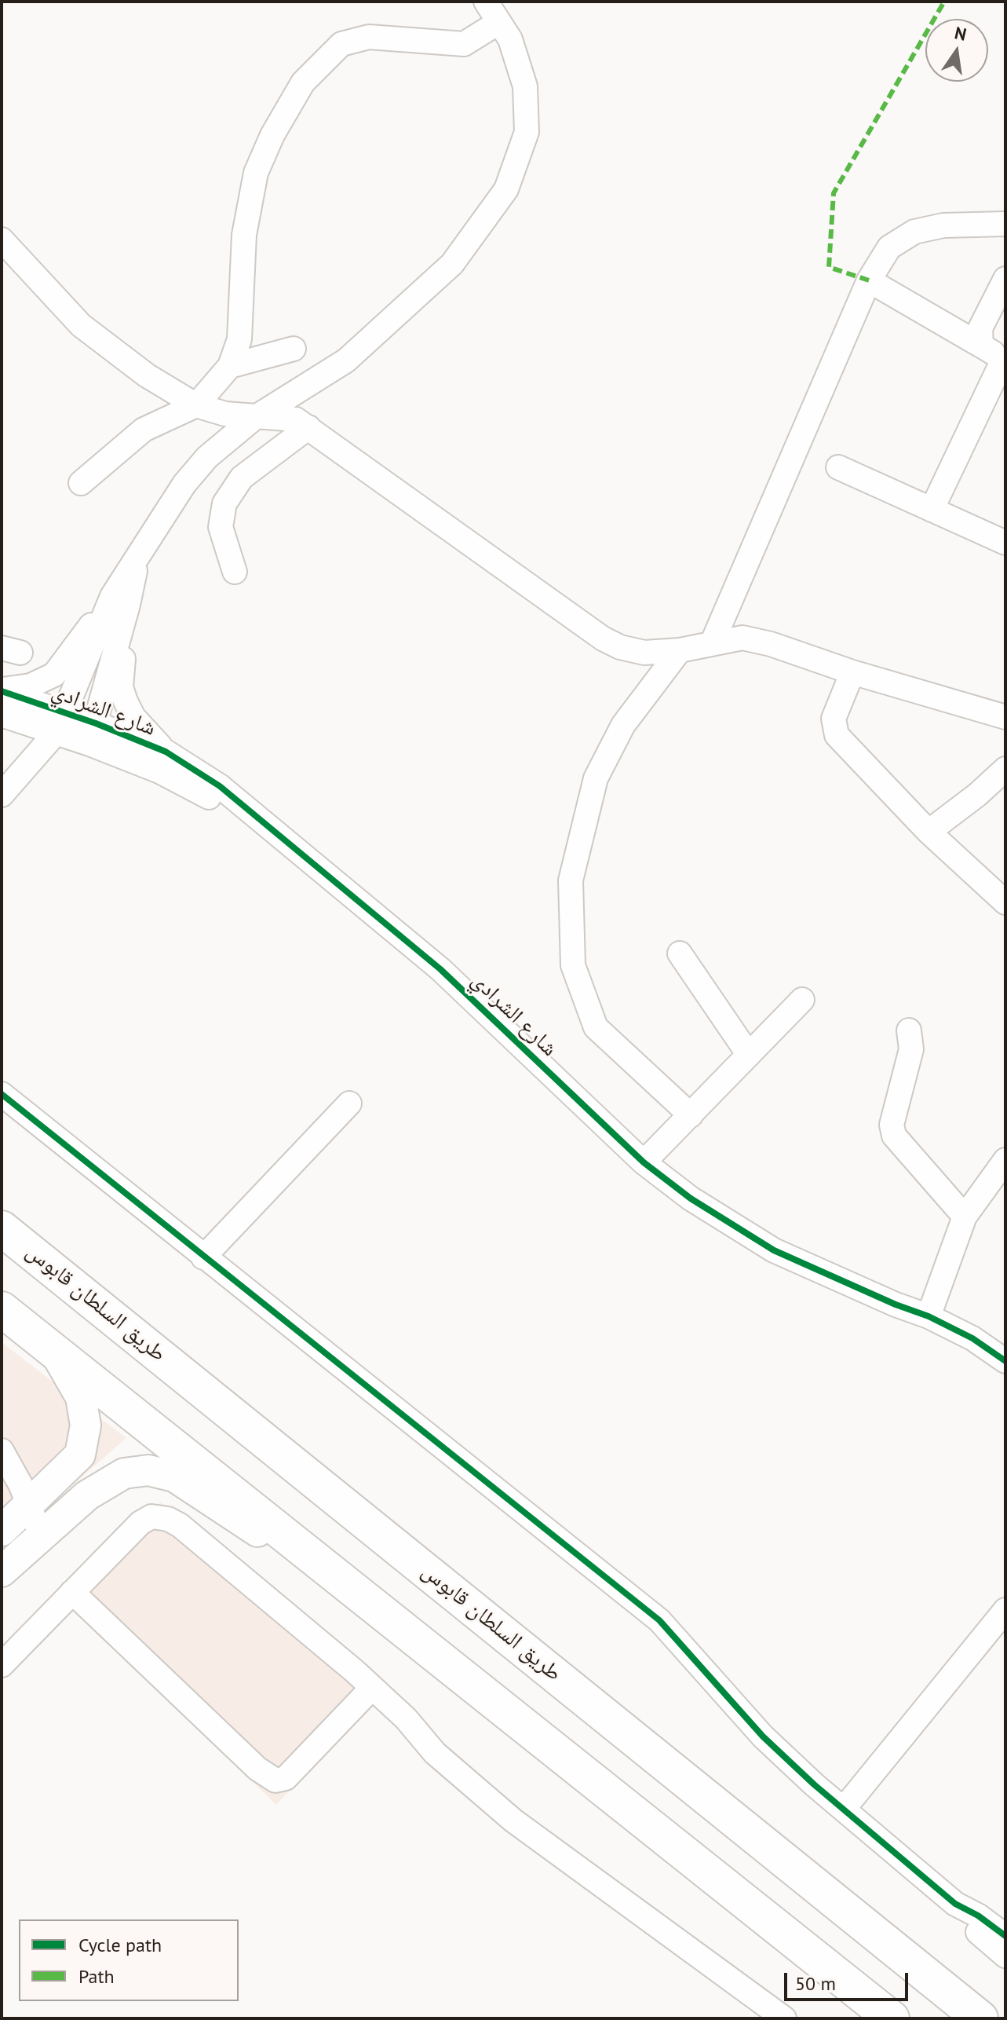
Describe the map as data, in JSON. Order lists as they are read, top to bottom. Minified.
{"streets":{"highway":["طريق السلطان قابوس"],"street":["شارع الشرادي"]},"legend":["Cycle path","Path"],"scale_bar":"50 m","north":"top"}
